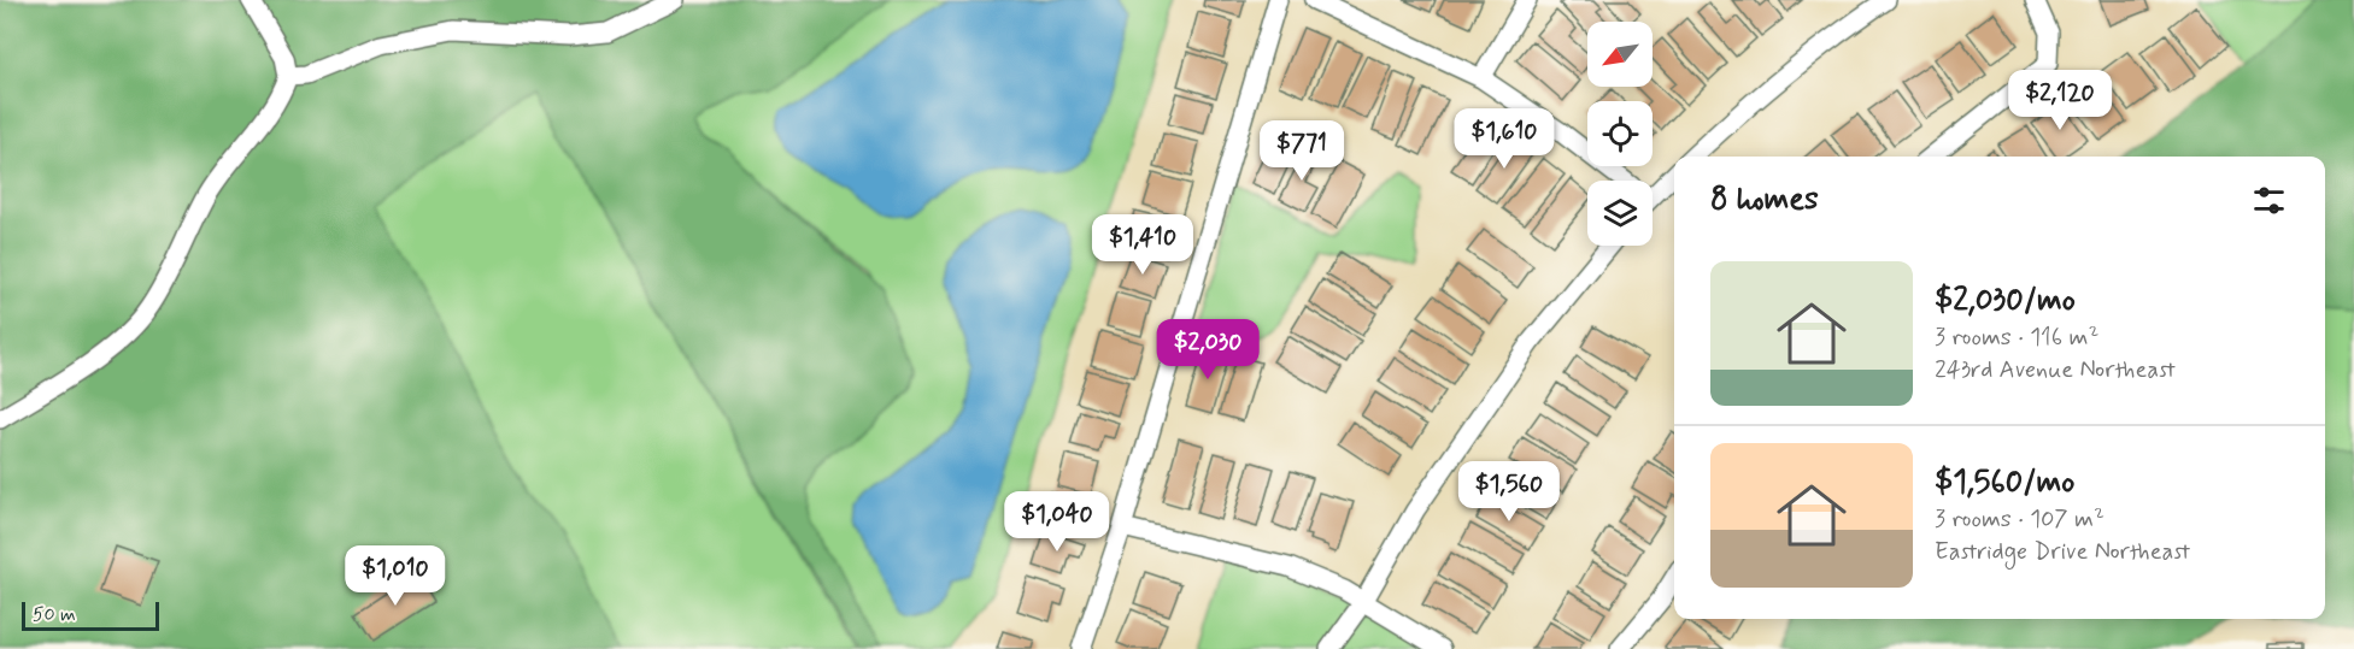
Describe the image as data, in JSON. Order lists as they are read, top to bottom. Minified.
{"scale_bar":"50 m","north":"bottom left","page":{"price":["$2,120","$1,610","$771","$1,410","$2,030","$1,560","$1,040","$1,010"],"heading":"8 homes","list":[{"name":"$2,030/mo","note":"3 rooms · 116 m² · 243rd Avenue Northeast"},{"name":"$1,560/mo","note":"3 rooms · 107 m² · Eastridge Drive Northeast"}],"scale":"50 m"}}
